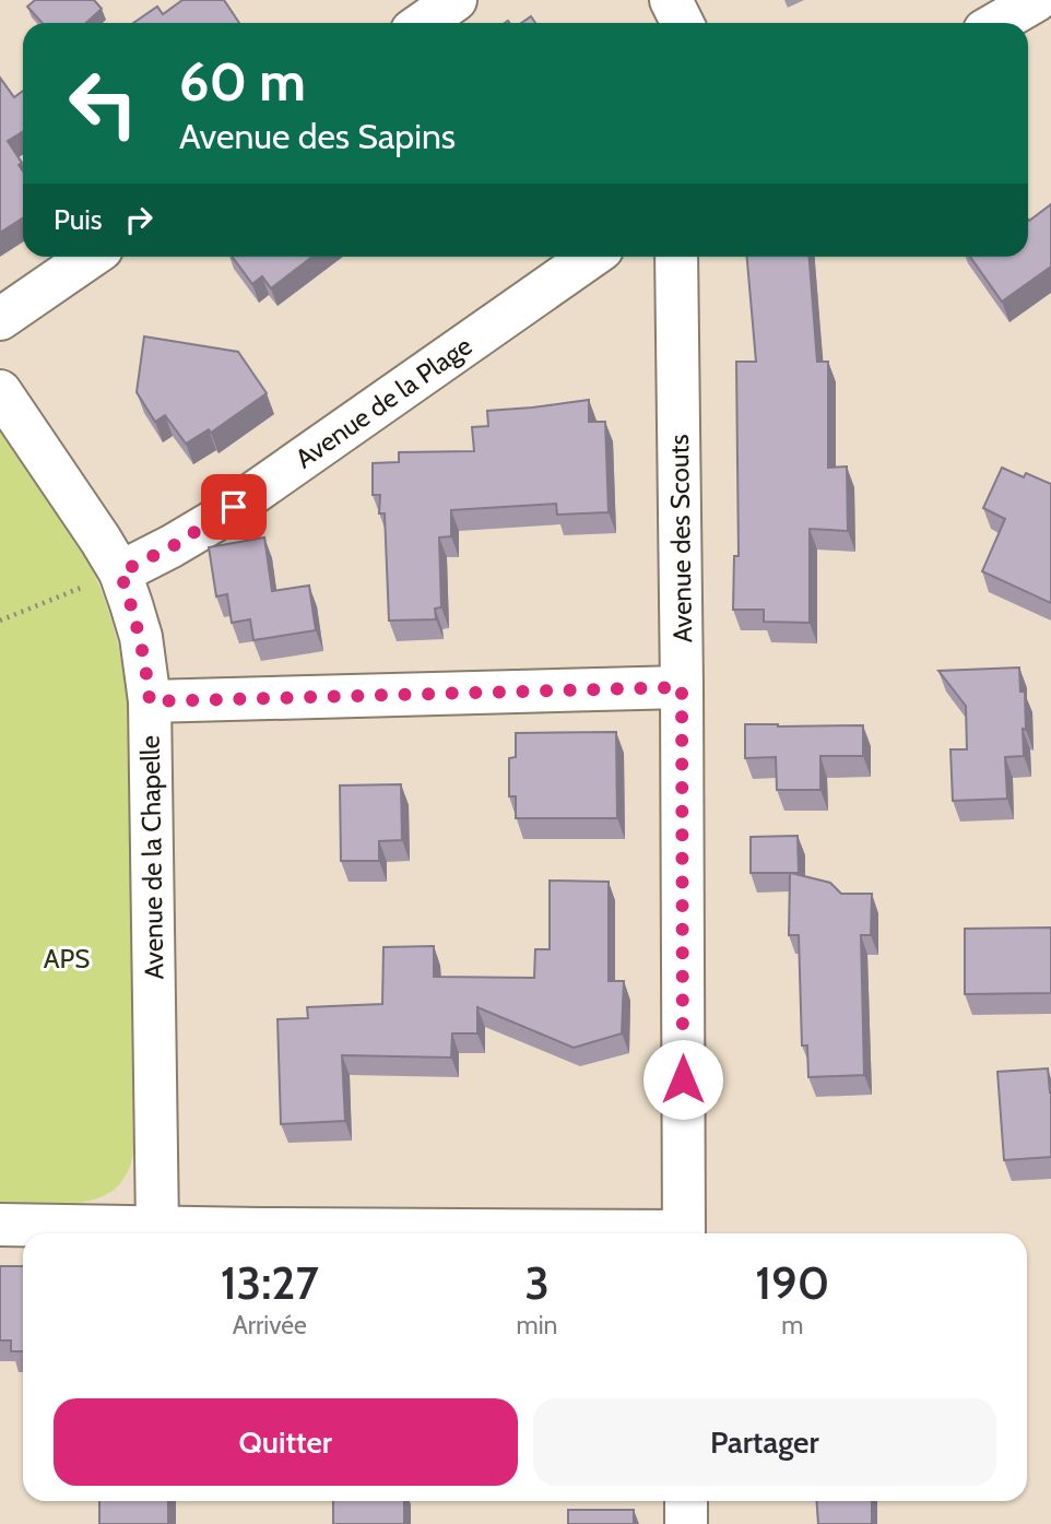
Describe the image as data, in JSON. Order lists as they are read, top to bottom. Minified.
{"streets":{"street":["Avenue de la Plage","Avenue des Scouts","Avenue de la Chapelle"]},"crossings":[["Avenue de la Plage","Avenue de la Chapelle"]],"parks":["APS"],"page":{"turn":["60 m","Avenue des Sapins"],"then":"Puis","eta":["13:27","Arrivée","3","min","190","m"],"buttons":["Quitter","Partager"]}}
